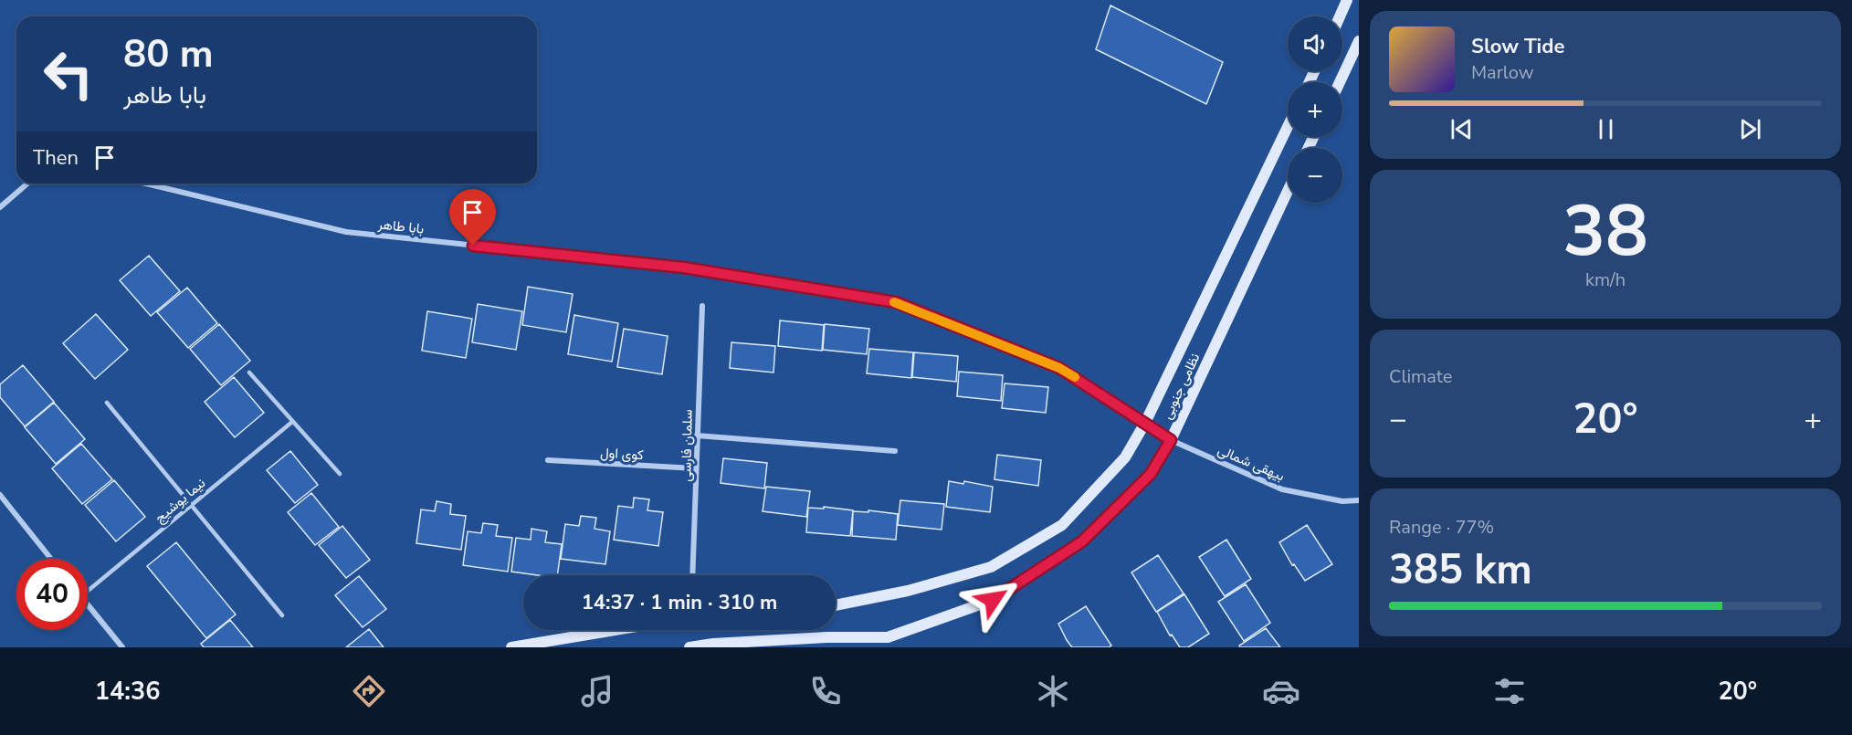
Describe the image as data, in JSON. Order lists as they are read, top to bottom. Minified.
{"streets":{"street":["بابا طاهر","نظامی جنوبی","سلمان فارسی","کوی اول","بیهقی شمالی"],"lane":["نیما یوشیج"]},"crossings":[["بابا طاهر","نظامی جنوبی"],["بابا طاهر","بیهقی شمالی"],["نظامی جنوبی","بیهقی شمالی"],["سلمان فارسی","کوی اول"]],"page":{"map_buttons":["+","−"],"turn":["80 m","بابا طاهر"],"song":["Slow Tide","Marlow"],"then":"Then","tile":[["38","km/h"],"Climate",["Range · 77%","385 km"]],"heat":["−","20°","+"],"limit":"40","trip":"14:37 · 1 min · 310 m","tabs":["14:36","20°"]}}
